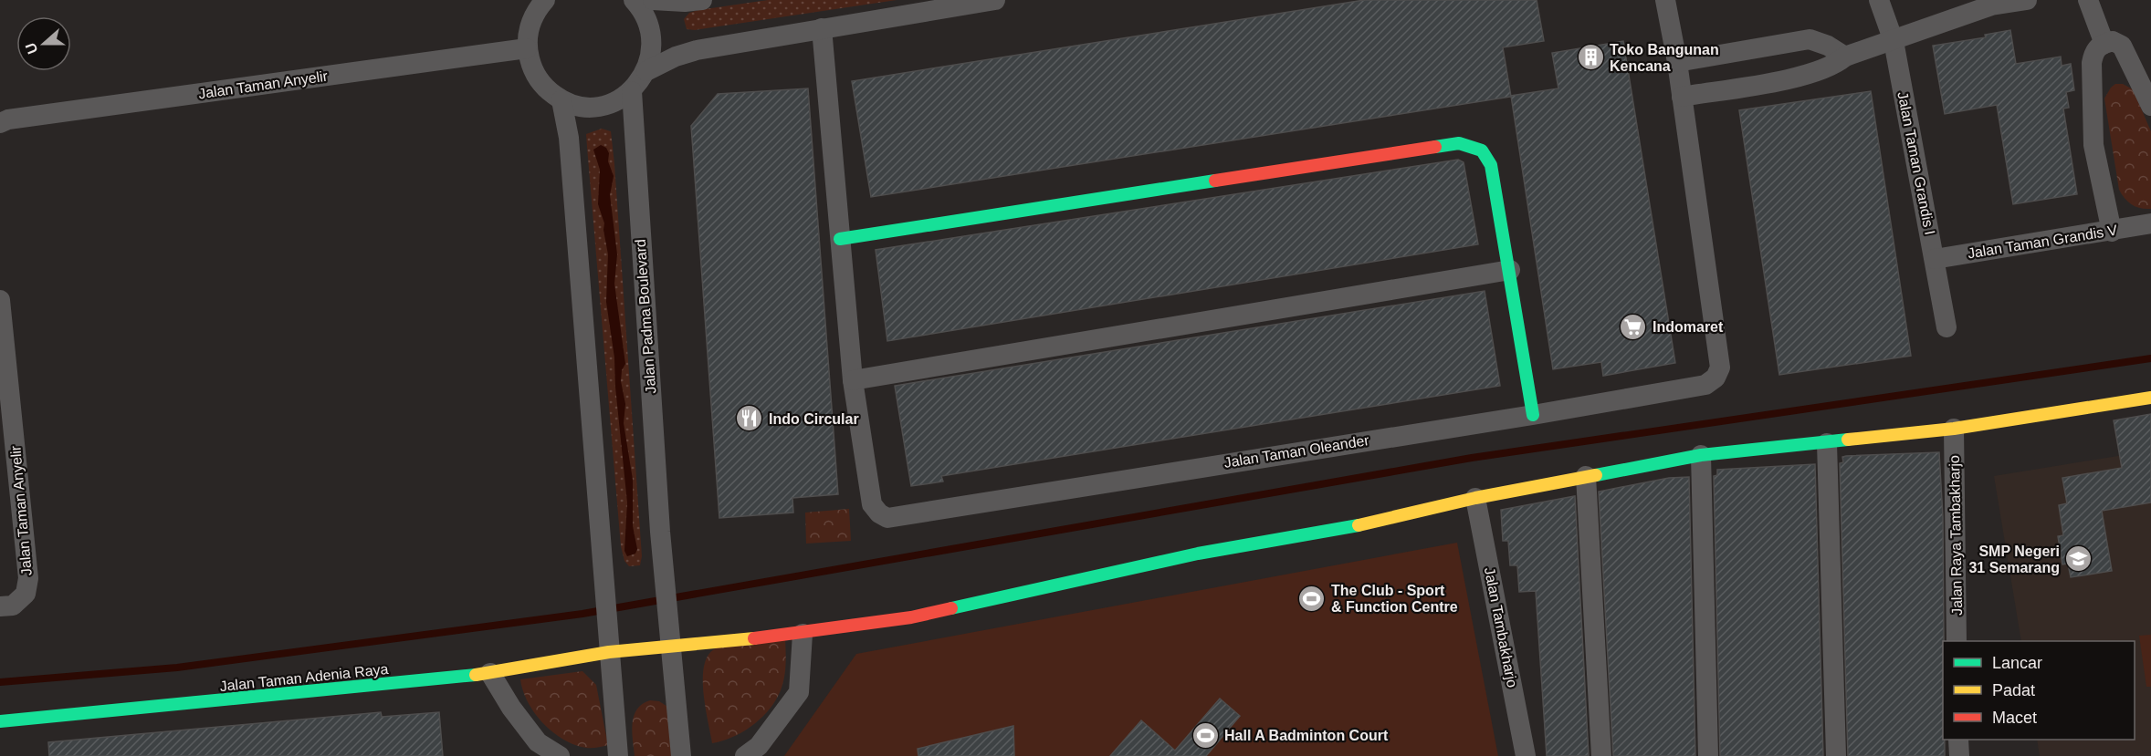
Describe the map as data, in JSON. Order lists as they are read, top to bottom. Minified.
{"streets":{"street":["Jalan Taman Anyelir","Jalan Taman Grandis I","Jalan Taman Grandis V","Jalan Padma Boulevard","Jalan Taman Oleander","Jalan Raya Tambakharjo","Jalan Tambakharjo","Jalan Taman Adenia Raya"]},"crossings":[["Jalan Taman Grandis I","Jalan Taman Grandis V"],["Jalan Padma Boulevard","Jalan Taman Adenia Raya"],["Jalan Raya Tambakharjo","Jalan Taman Adenia Raya"],["Jalan Tambakharjo","Jalan Taman Adenia Raya"]],"places":{"building":["Toko Bangunan Kencana"],"supermarket":["Indomaret"],"restaurant":["Indo Circular"],"school or university":["SMP Negeri 31 Semarang"],"sports":["The Club - Sport & Function Centre","Hall A Badminton Court"]},"legend":["Lancar","Padat","Macet"],"north":"left"}
